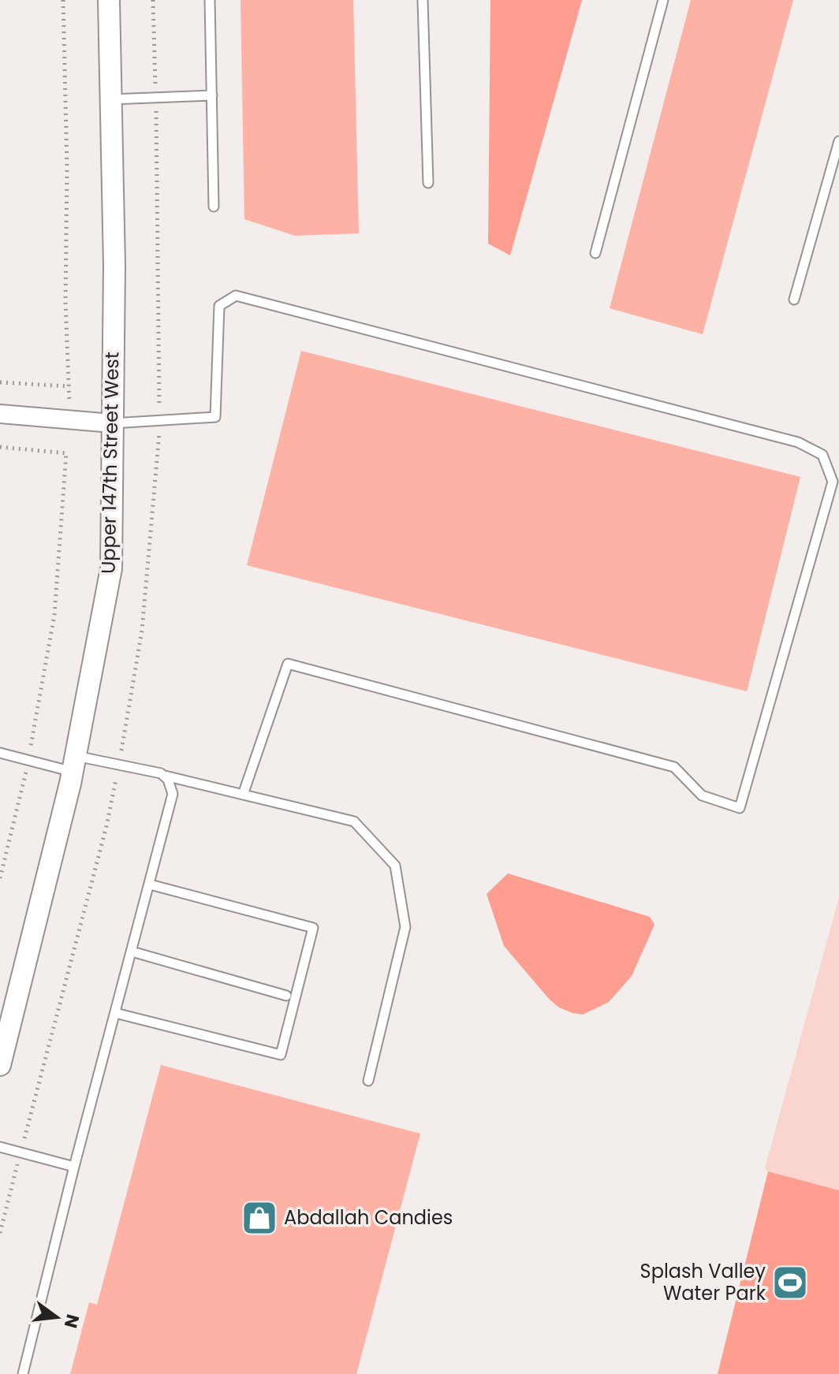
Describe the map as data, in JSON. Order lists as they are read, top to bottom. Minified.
{"streets":{"street":["Upper 147th Street West"]},"places":{"shop":["Abdallah Candies"],"sports":["Splash Valley Water Park"]},"north":"right"}
